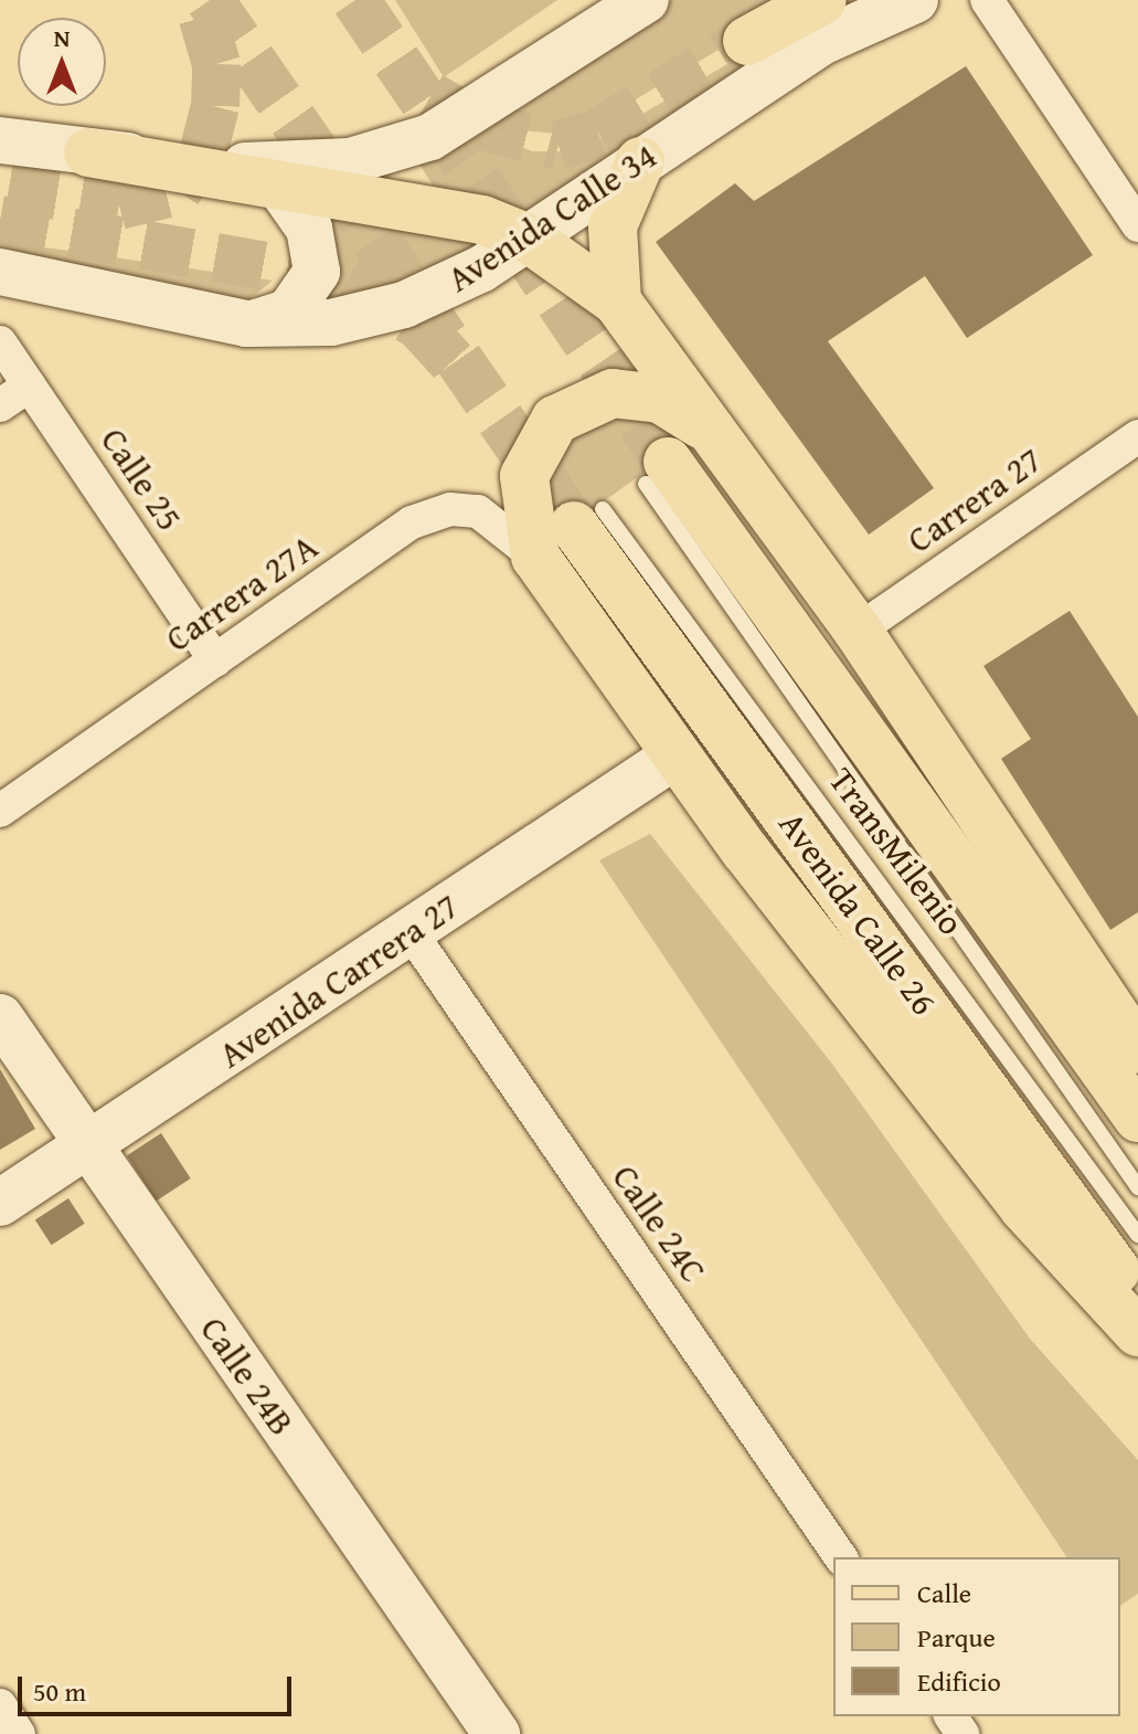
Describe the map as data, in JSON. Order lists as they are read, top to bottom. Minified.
{"streets":{"main road":["Avenida Calle 34","Avenida Calle 26","Avenida Carrera 27","Calle 24B"],"street":["Calle 25","Carrera 27","Carrera 27A","Calle 24C"],"lane":["TransMilenio"]},"crossings":[["Calle 25","Carrera 27A"],["TransMilenio","Avenida Calle 26"],["Avenida Carrera 27","Calle 24C"],["Avenida Carrera 27","Calle 24B"]],"legend":["Calle","Parque","Edificio"],"scale_bar":"50 m","north":"top"}
